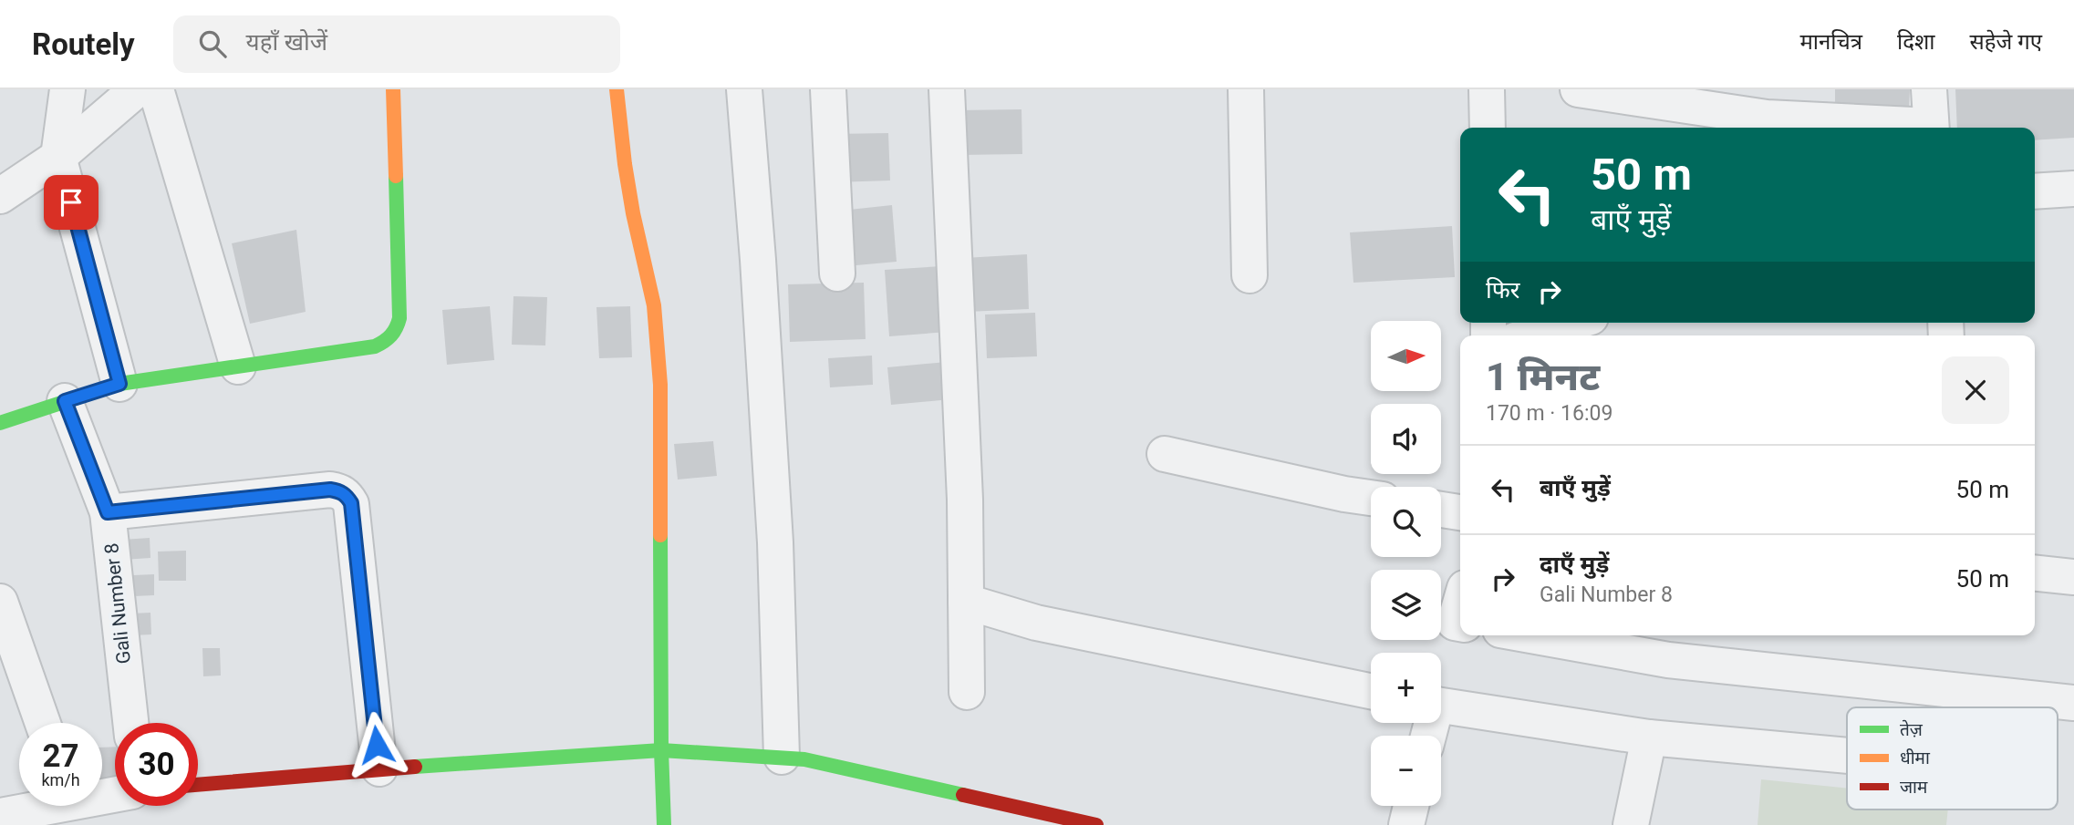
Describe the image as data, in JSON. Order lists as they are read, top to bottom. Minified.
{"streets":{"street":["Gali Number 8"]},"legend":["तेज़","धीमा","जाम"],"north":"right","page":{"header":"Routely","search":"यहाँ खोजें","nav":["मानचित्र","दिशा","सहेजे गए"],"turn":["50 m","बाएँ मुड़ें"],"then":"फिर","map_buttons":["+","−"],"heading":["1 मिनट","170 m · 16:09"],"list":[{"name":"बाएँ मुड़ें","value":"50 m"},{"name":"दाएँ मुड़ें","note":"Gali Number 8","value":"50 m"}],"speed":"27 km/h","limit":"30"}}
